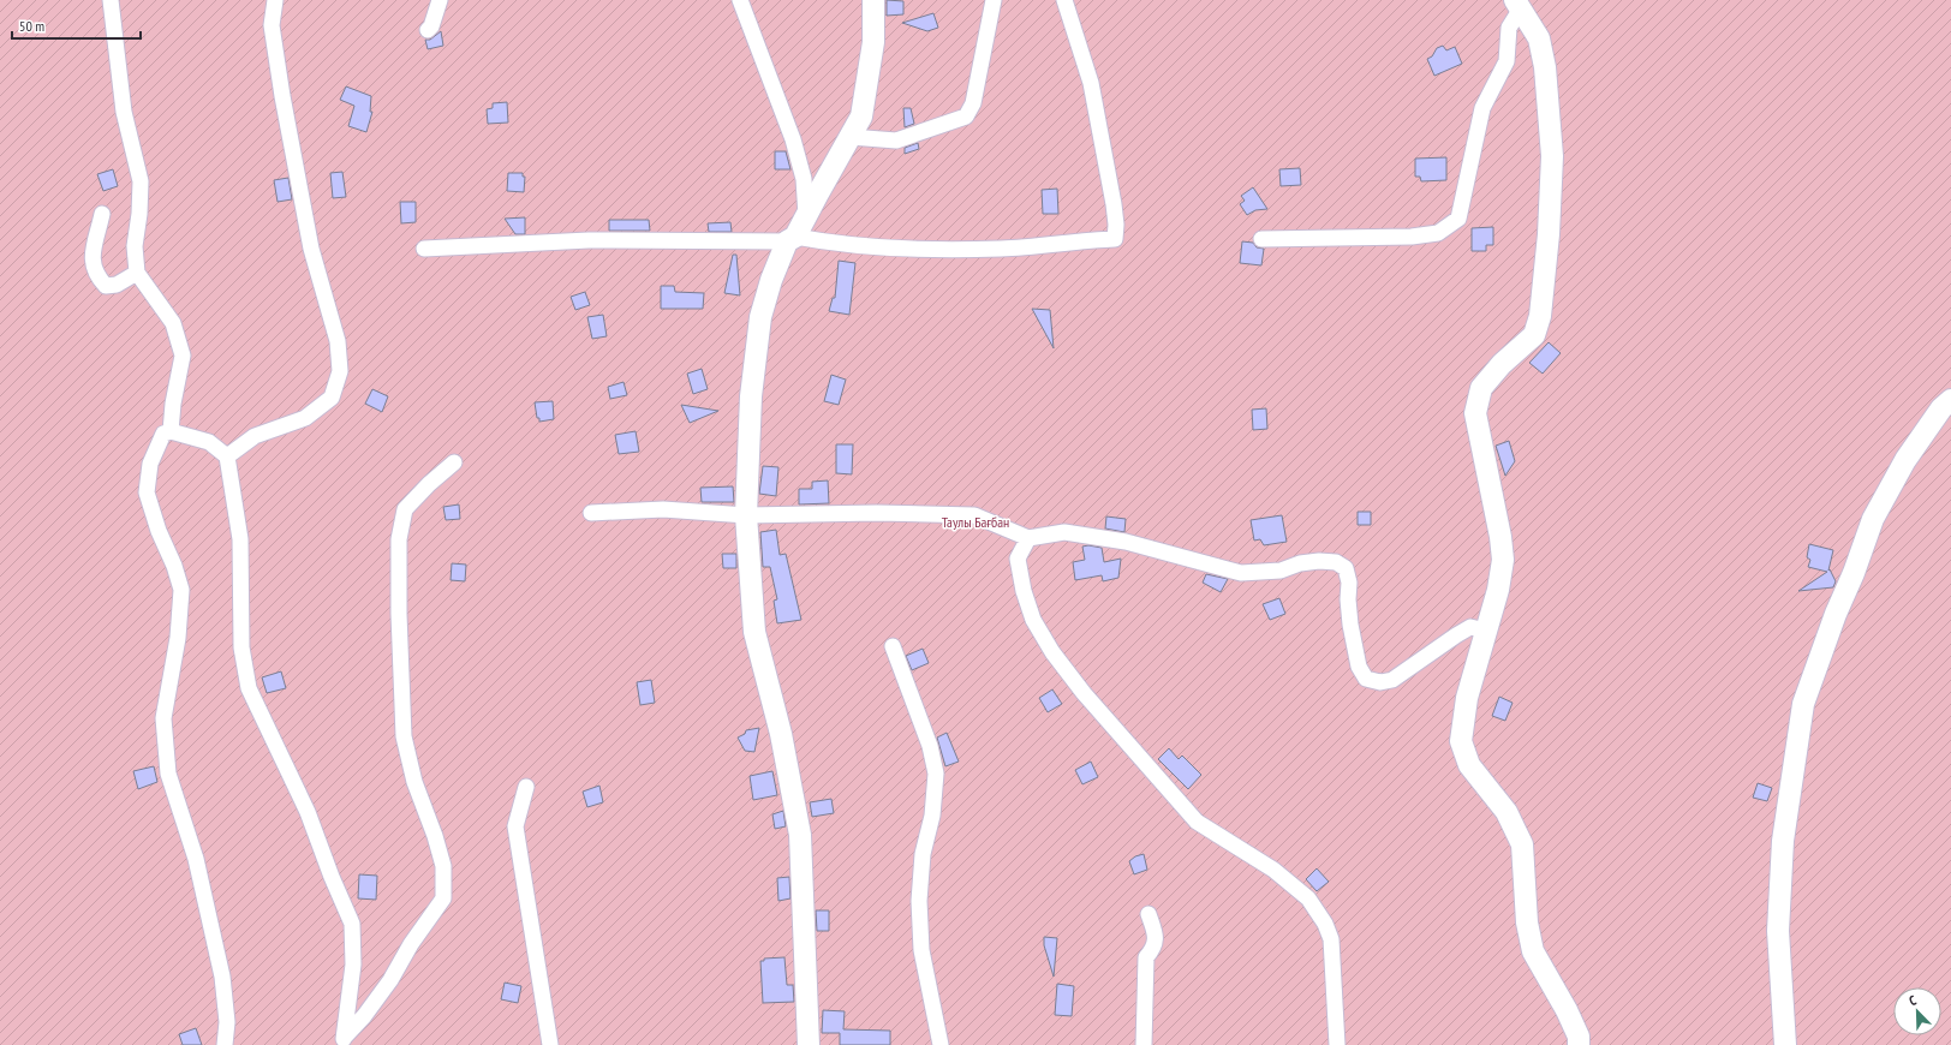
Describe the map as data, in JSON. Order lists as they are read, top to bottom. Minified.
{"parks":["Таулы Бағбан"],"scale_bar":"50 m","north":"top left"}
